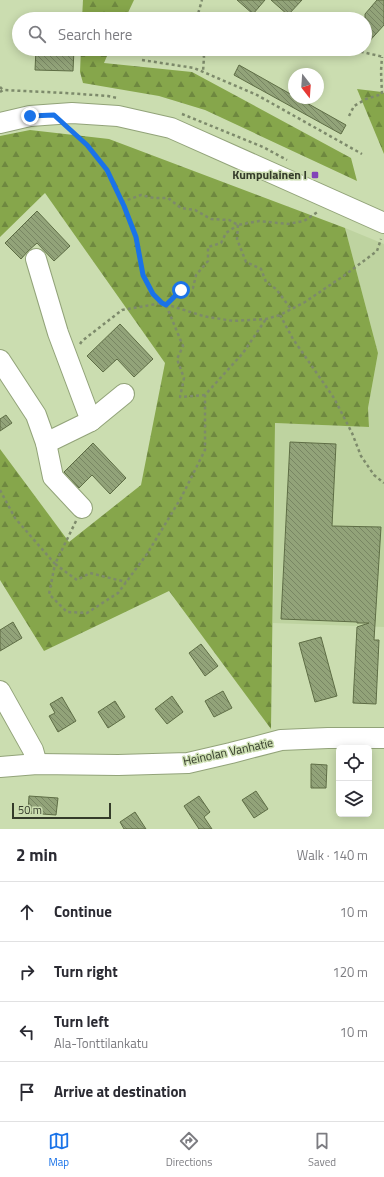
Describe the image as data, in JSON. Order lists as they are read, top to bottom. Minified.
{"streets":{"street":["Heinolan Vanhatie"]},"places":{"transit":["Kumpulainen I"]},"scale_bar":"50 m","north":"bottom","page":{"search":"Search here","scale":"50 m","heading":["2 min","Walk · 140 m"],"list":[["Continue","10 m"],["Turn right","120 m"],["Turn left","Ala-Tonttilankatu","10 m"],"Arrive at destination"],"nav":["Map","Directions","Saved"]}}
